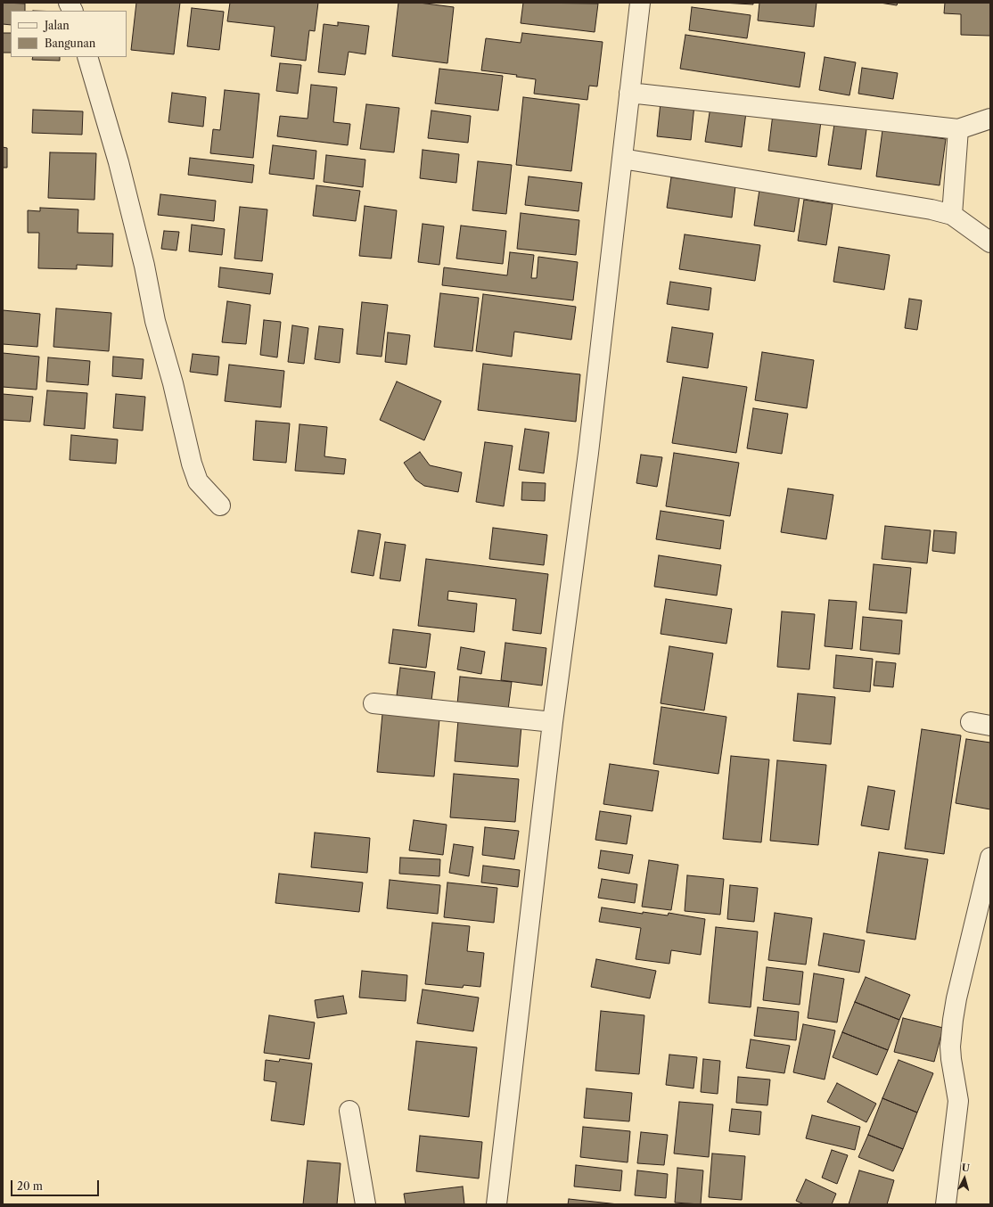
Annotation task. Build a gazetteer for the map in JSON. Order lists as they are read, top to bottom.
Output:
{
  "legend": ["Jalan", "Bangunan"],
  "scale_bar": "20 m",
  "north": "top"
}
